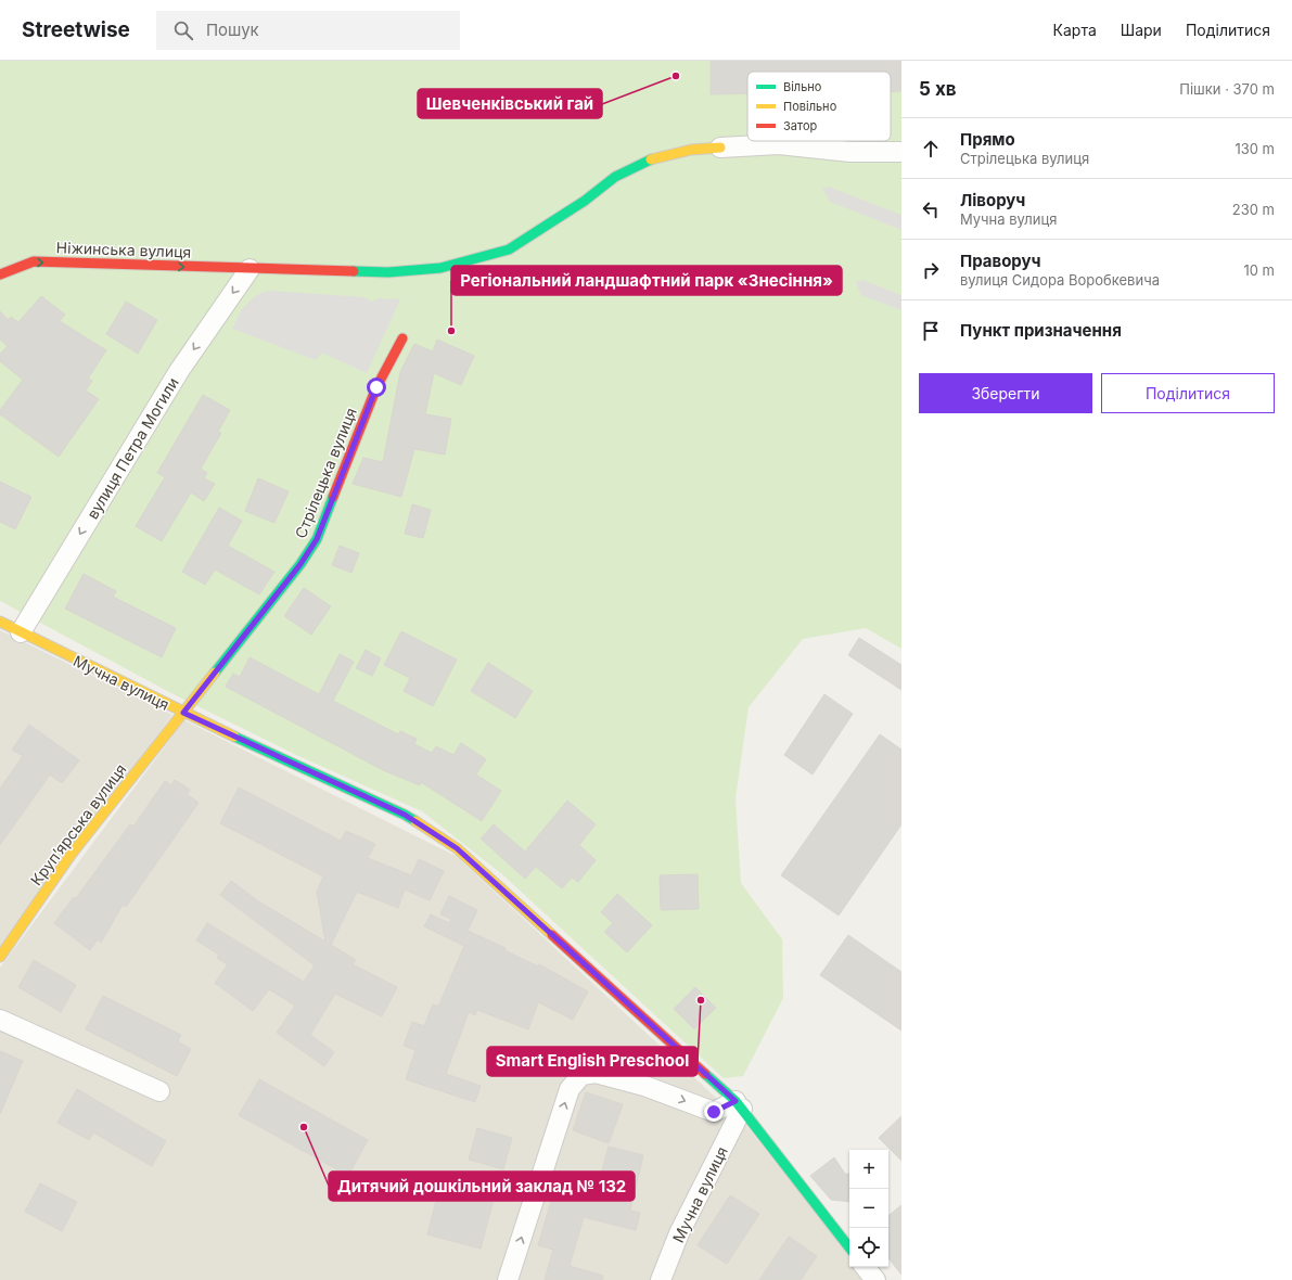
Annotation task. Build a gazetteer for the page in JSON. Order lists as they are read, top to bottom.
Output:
{
  "streets": {
    "street": [
      "Ніжинська вулиця",
      "вулиця Петра Могили",
      "Стрілецька вулиця",
      "Мучна вулиця",
      "Крупʼярська вулиця"
    ]
  },
  "crossings": [
    ["Ніжинська вулиця", "вулиця Петра Могили"],
    ["вулиця Петра Могили", "Мучна вулиця"],
    ["Стрілецька вулиця", "Мучна вулиця"],
    ["Стрілецька вулиця", "Крупʼярська вулиця"],
    ["Мучна вулиця", "Крупʼярська вулиця"]
  ],
  "one_way": ["вулиця Петра Могили"],
  "places": [
    "Шевченківський гай",
    "Регіональний ландшафтний парк «Знесіння»",
    "Smart English Preschool",
    "Дитячий дошкільний заклад № 132"
  ],
  "legend": ["Вільно", "Повільно", "Затор"],
  "page": {
    "header": "Streetwise",
    "search": "Пошук",
    "nav": ["Карта", "Шари", "Поділитися"],
    "heading": ["5 хв", "Пішки · 370 m"],
    "list": [
      ["Прямо", "Стрілецька вулиця", "130 m"],
      ["Ліворуч", "Мучна вулиця", "230 m"],
      ["Праворуч", "вулиця Сидора Воробкевича", "10 m"],
      "Пункт призначення"
    ],
    "buttons": ["Зберегти", "Поділитися"],
    "map_buttons": ["+", "−"]
  }
}
